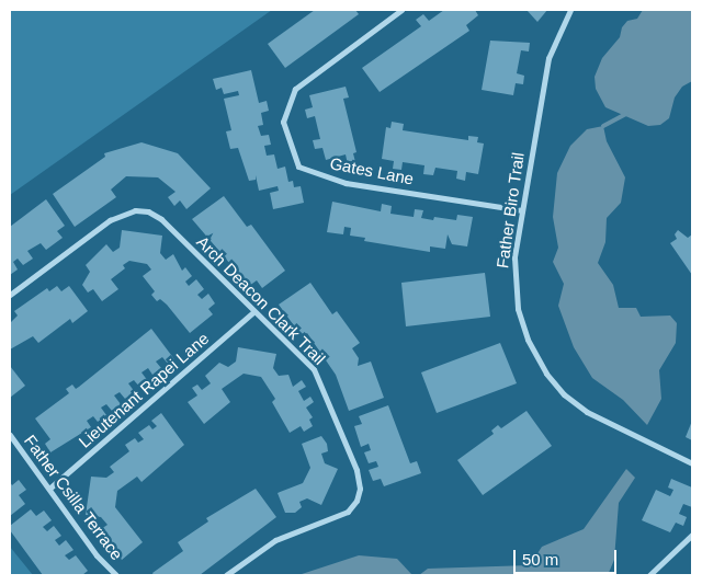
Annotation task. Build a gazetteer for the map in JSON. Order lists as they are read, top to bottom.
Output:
{
  "streets": {
    "street": [
      "Gates Lane",
      "Father Biro Trail",
      "Arch Deacon Clark Trail",
      "Lieutenant Rapei Lane",
      "Father Csilla Terrace"
    ]
  },
  "crossings": [
    ["Gates Lane", "Father Biro Trail"],
    ["Arch Deacon Clark Trail", "Lieutenant Rapei Lane"],
    ["Lieutenant Rapei Lane", "Father Csilla Terrace"]
  ],
  "scale_bar": "50 m"
}
